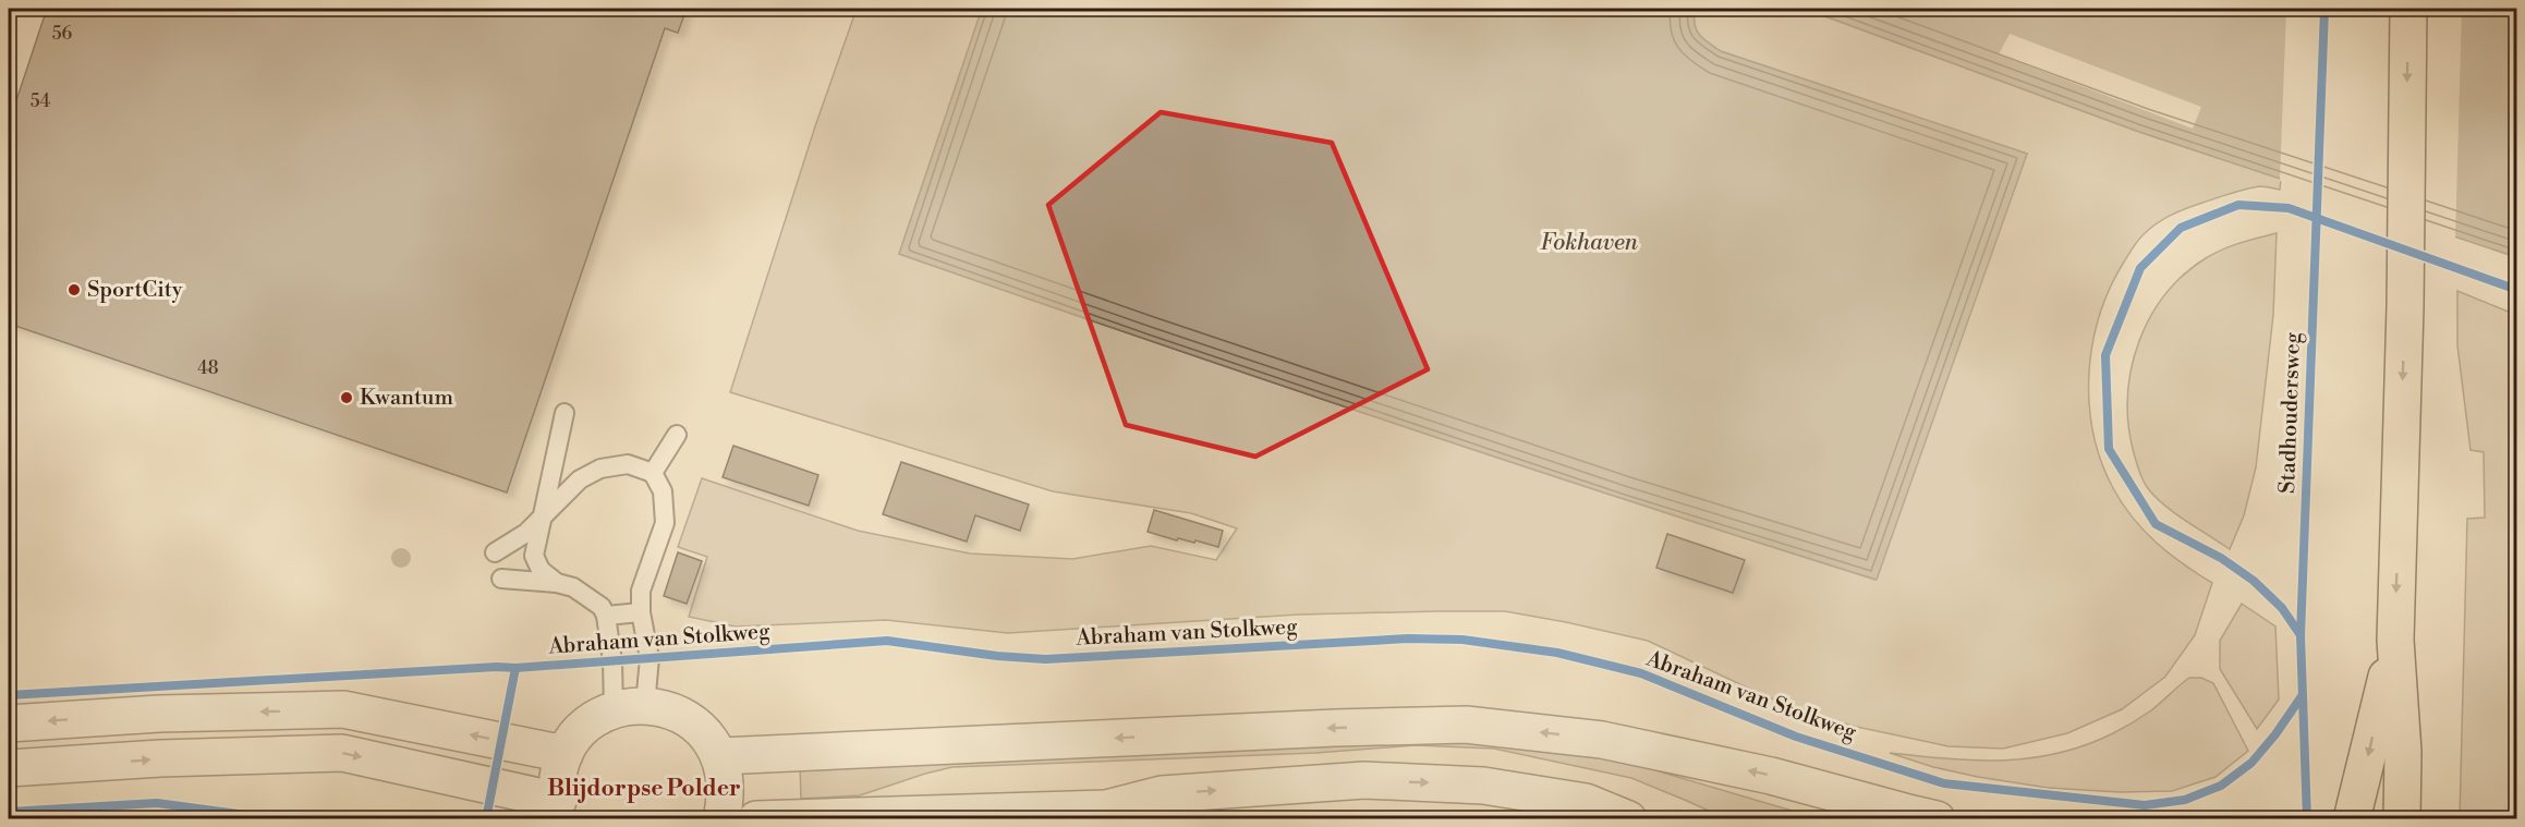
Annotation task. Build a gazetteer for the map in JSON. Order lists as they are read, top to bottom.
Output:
{
  "streets": {
    "cycle path": ["Stadhoudersweg", "Abraham van Stolkweg"]
  },
  "districts": ["Blijdorpse Polder"],
  "water": ["Fokhaven"],
  "places": ["SportCity", "Kwantum"],
  "house_numbers": ["56", "54", "48"]
}
